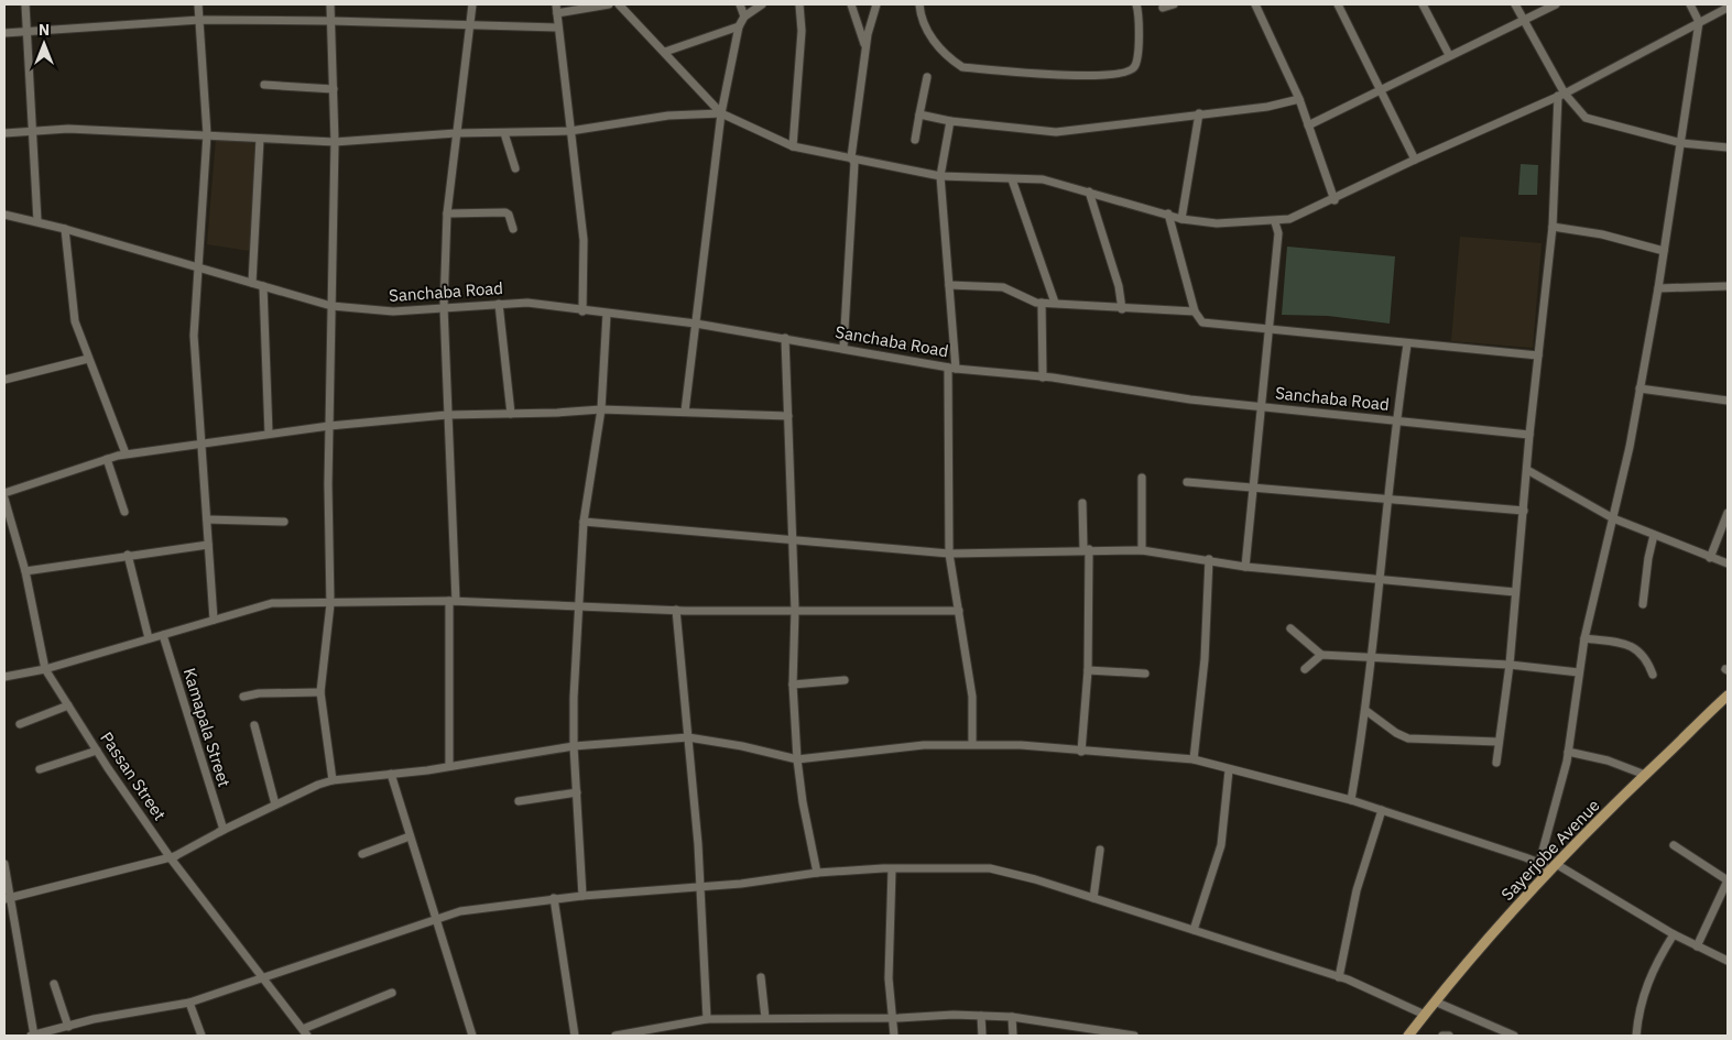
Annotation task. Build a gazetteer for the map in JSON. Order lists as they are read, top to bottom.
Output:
{
  "streets": {
    "main road": ["Sayerjobe Avenue"],
    "street": ["Sanchaba Road", "Kamapala Street", "Passan Street"]
  },
  "north": "top"
}
